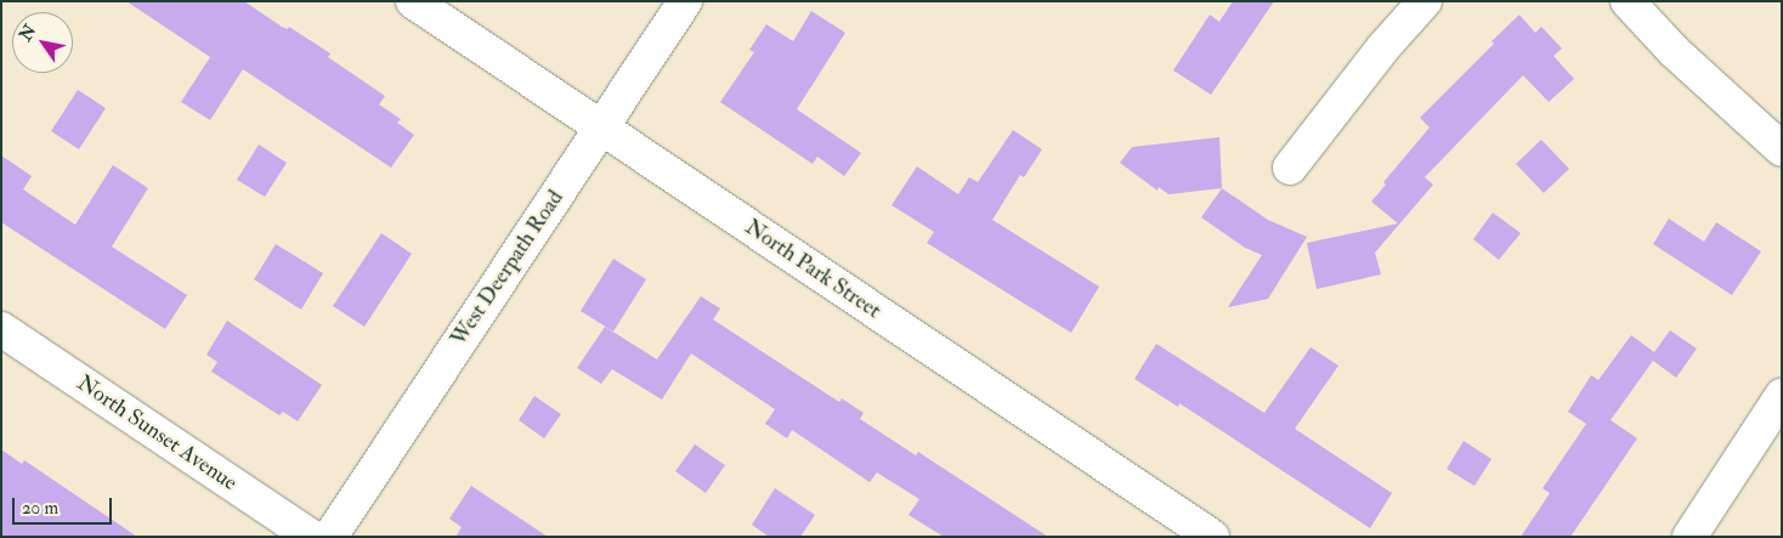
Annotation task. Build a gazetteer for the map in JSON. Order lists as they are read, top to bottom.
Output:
{
  "streets": {
    "street": ["West Deerpath Road", "North Park Street", "North Sunset Avenue"]
  },
  "crossings": [
    ["West Deerpath Road", "North Park Street"]
  ],
  "scale_bar": "20 m",
  "north": "top left"
}
